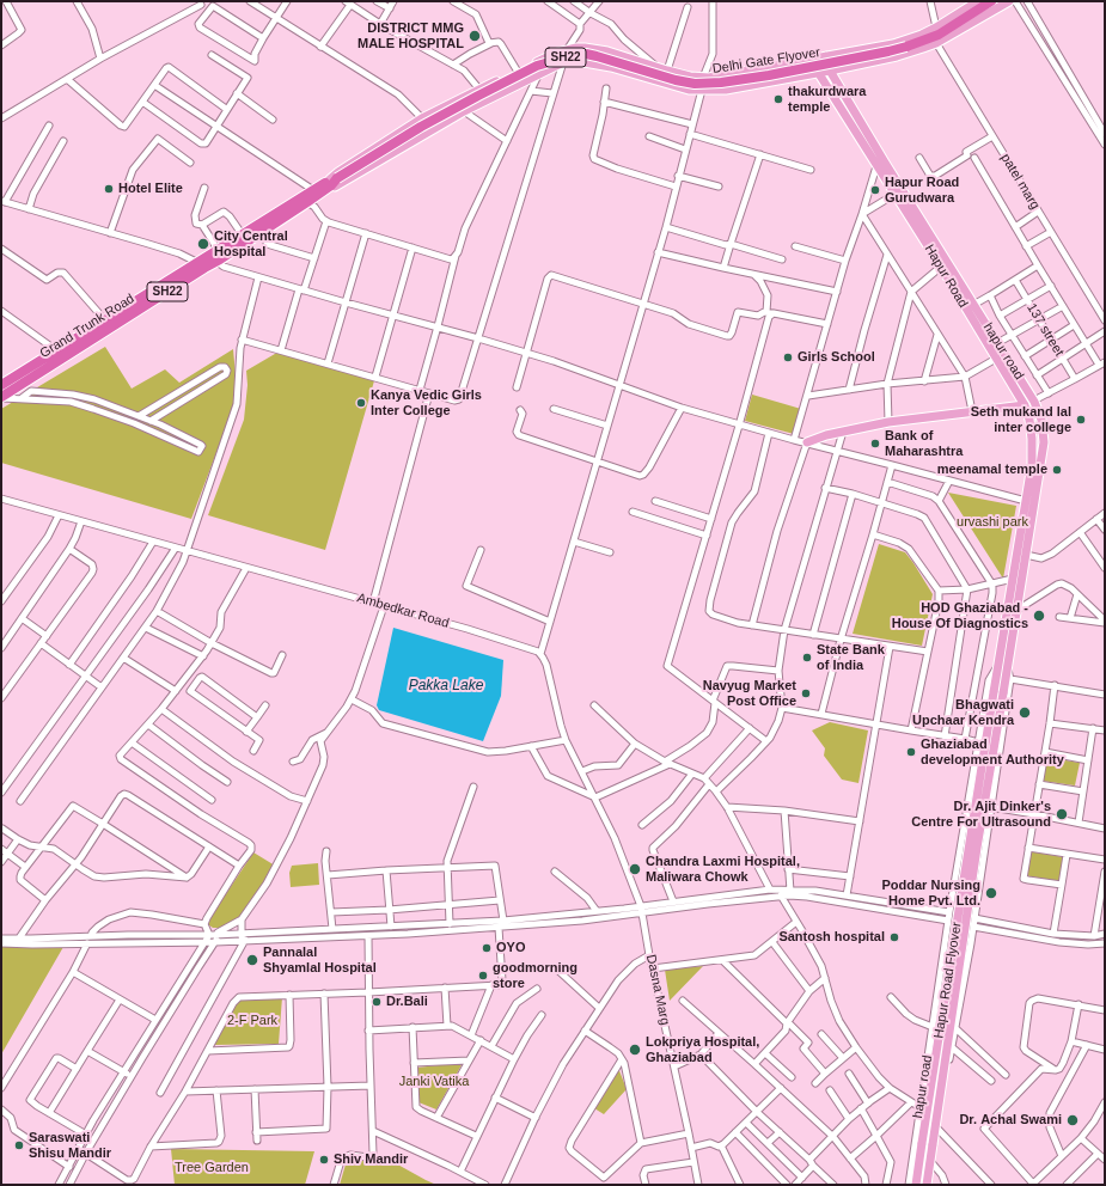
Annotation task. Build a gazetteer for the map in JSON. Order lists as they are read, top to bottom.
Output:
{
  "streets": {
    "highway": ["SH22", "Delhi Gate Flyover", "Grand Trunk Road"],
    "main road": ["Hapur Road", "hapur road", "Hapur Road Flyover"],
    "street": [
      "patel marg",
      "137 street",
      "Ambedkar Road",
      "Dasna Marg"
    ]
  },
  "crossings": [
    ["Delhi Gate Flyover", "Hapur Road"],
    ["Delhi Gate Flyover", "Grand Trunk Road"],
    ["Hapur Road", "hapur road"],
    ["Hapur Road", "Hapur Road Flyover"],
    ["hapur road", "Hapur Road Flyover"]
  ],
  "water": ["Pakka Lake"],
  "parks": [
    "urvashi park",
    "2-F Park",
    "Janki Vatika",
    "Tree Garden"
  ],
  "places": [
    "DISTRICT MMG MALE HOSPITAL",
    "thakurdwara temple",
    "Hotel Elite",
    "Hapur Road Gurudwara",
    "City Central Hospital",
    "Girls School",
    "Kanya Vedic Girls Inter College",
    "Seth mukand lal inter college",
    "Bank of Maharashtra",
    "meenamal temple",
    "HOD Ghaziabad - House Of Diagnostics",
    "State Bank of India",
    "Navyug Market Post Office",
    "Bhagwati Upchaar Kendra",
    "Ghaziabad development Authority",
    "Dr. Ajit Dinker's Centre For Ultrasound",
    "Chandra Laxmi Hospital, Maliwara Chowk",
    "Poddar Nursing Home Pvt. Ltd.",
    "Santosh hospital",
    "OYO",
    "Pannalal Shyamlal Hospital",
    "goodmorning store",
    "Dr.Bali",
    "Lokpriya Hospital, Ghaziabad",
    "Dr. Achal Swami",
    "Saraswati Shisu Mandir",
    "Shiv Mandir"
  ]
}
